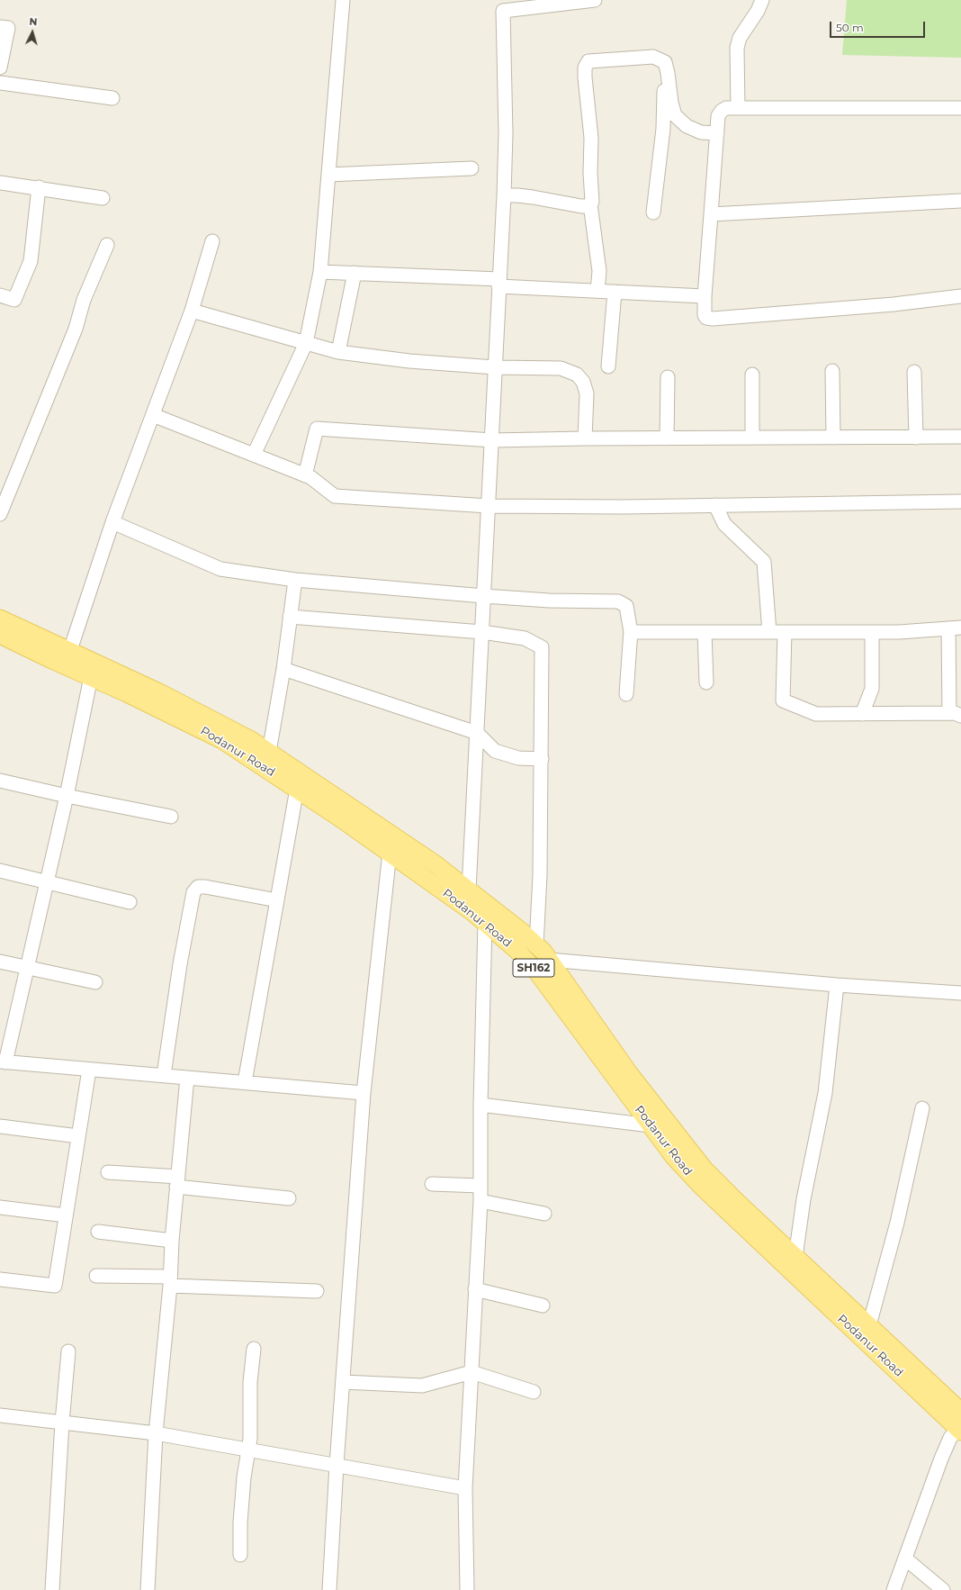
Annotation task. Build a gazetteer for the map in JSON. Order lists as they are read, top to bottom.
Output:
{
  "streets": {
    "main road": ["Podanur Road", "SH162"]
  },
  "scale_bar": "50 m",
  "north": "top"
}
